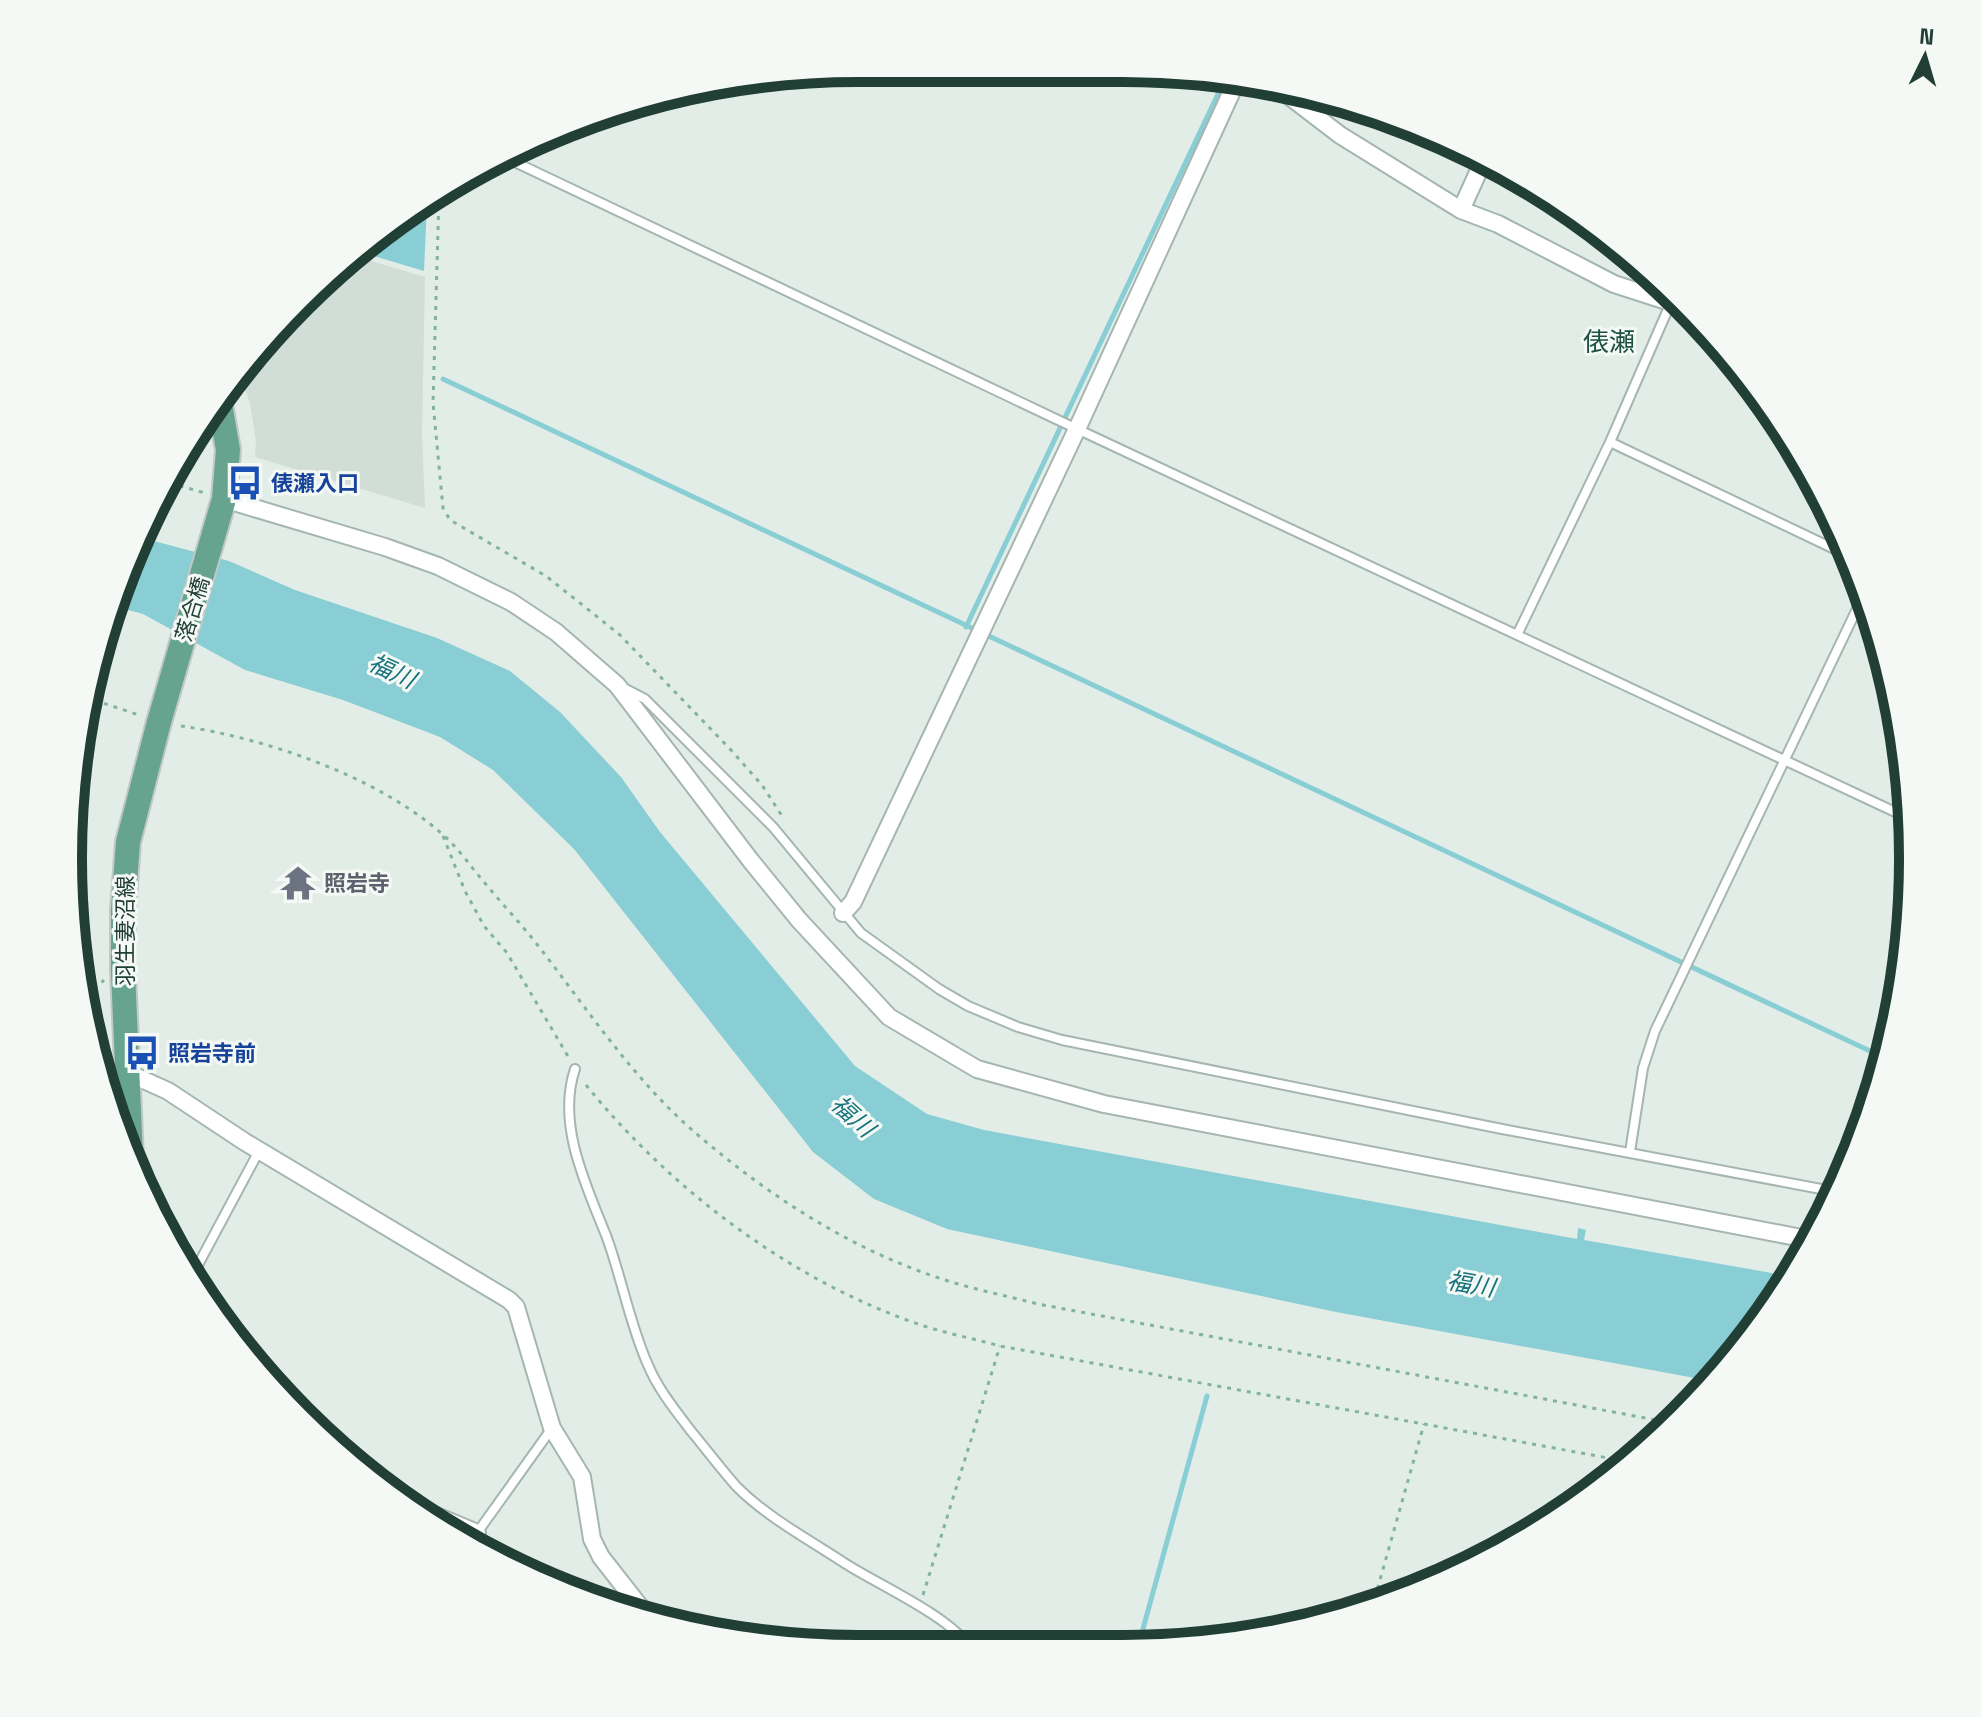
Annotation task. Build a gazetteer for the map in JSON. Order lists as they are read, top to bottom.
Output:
{
  "streets": {
    "main road": ["落合橋", "羽生妻沼線"]
  },
  "crossings": [
    ["落合橋", "羽生妻沼線"]
  ],
  "districts": ["俵瀬"],
  "water": ["福川"],
  "places": {
    "bus stop": ["俵瀬入口", "照岩寺前"],
    "temple": ["照岩寺"]
  },
  "north": "top"
}
